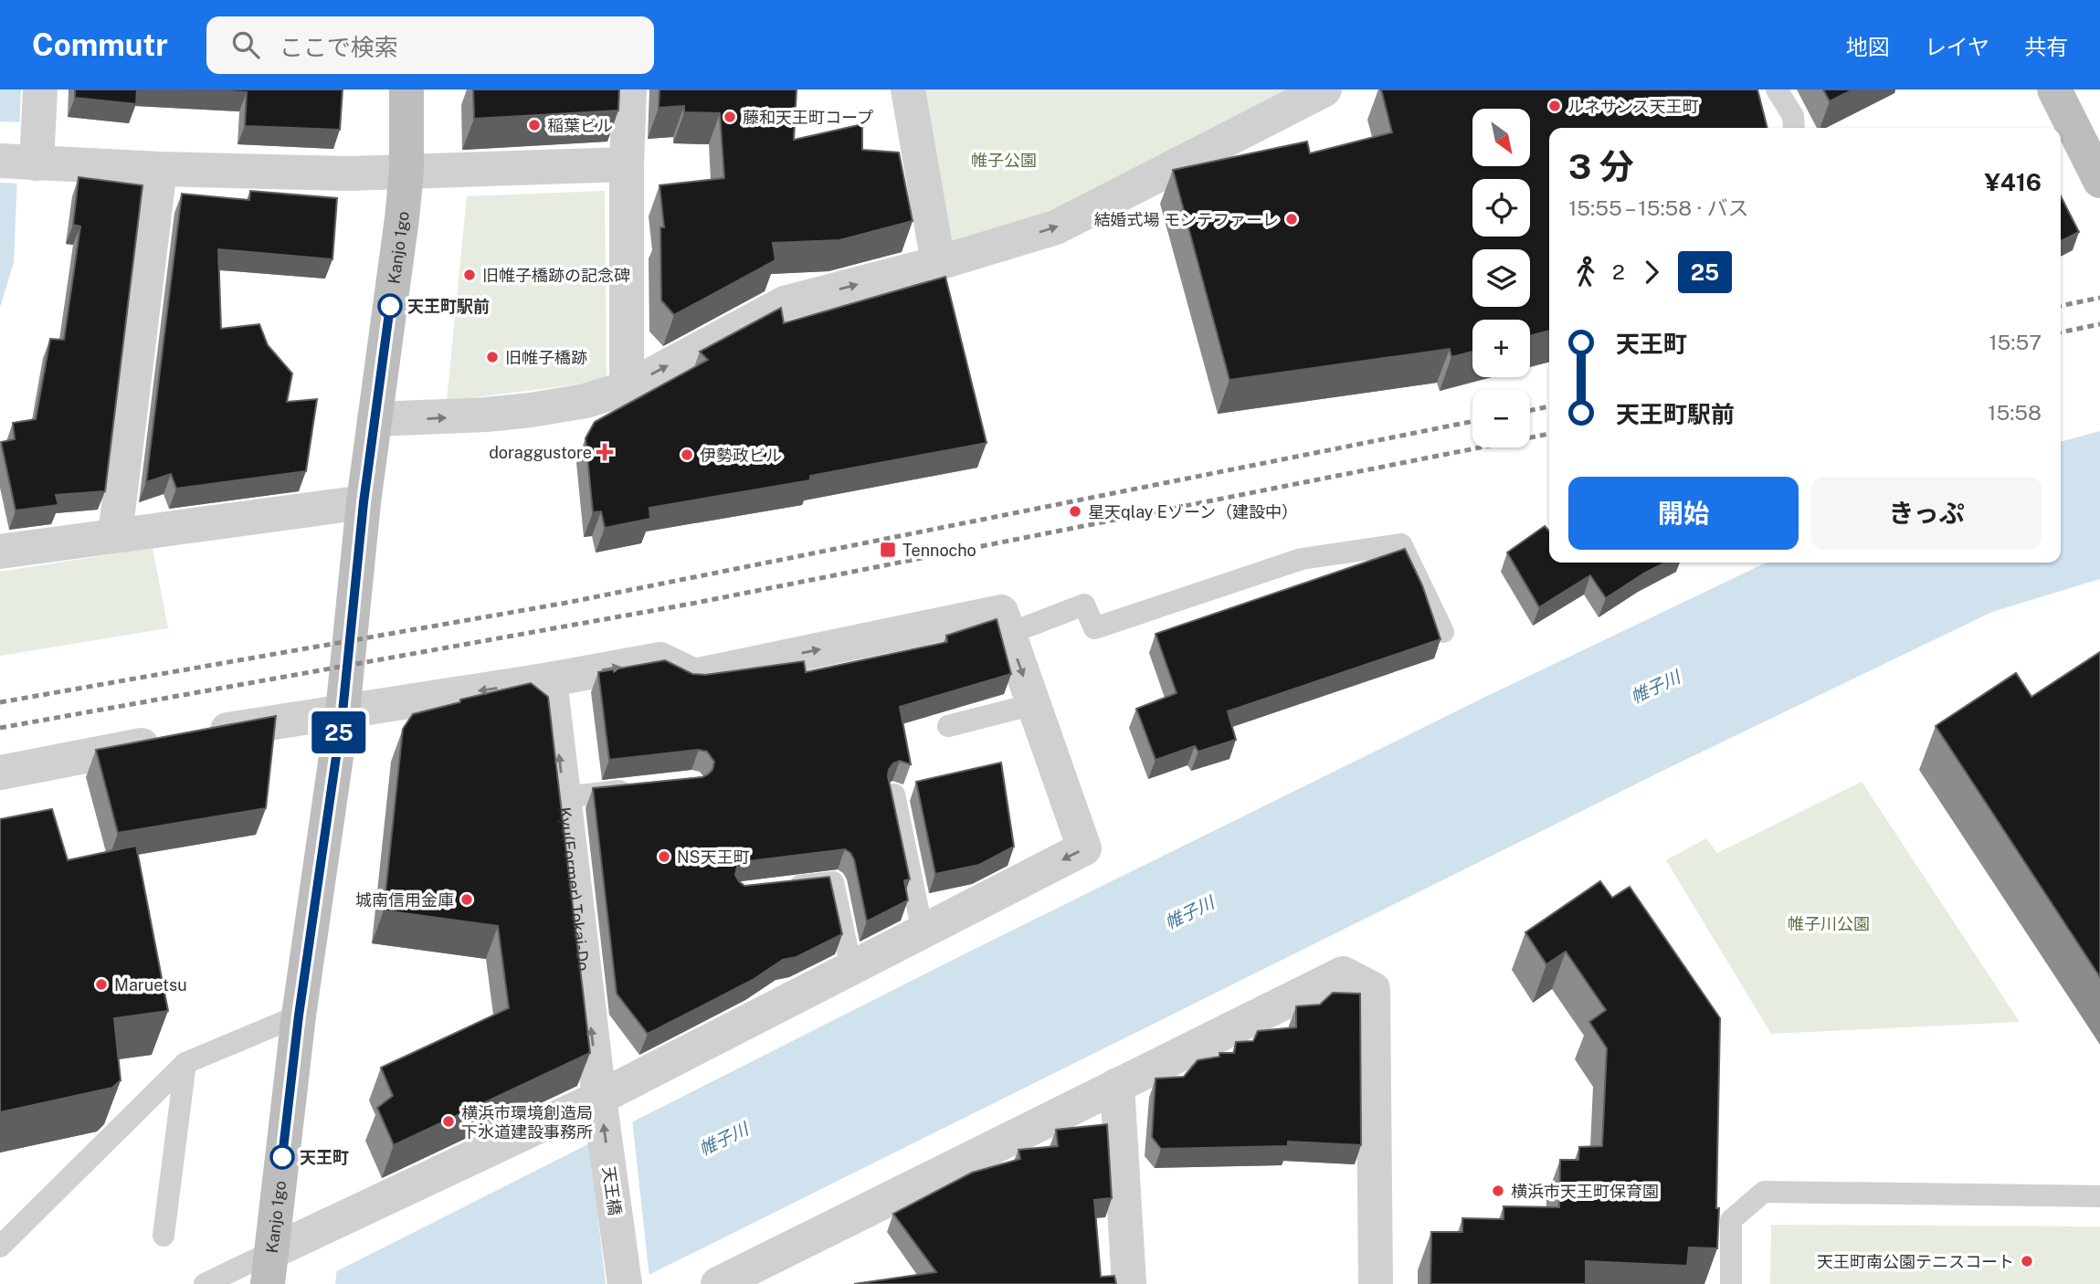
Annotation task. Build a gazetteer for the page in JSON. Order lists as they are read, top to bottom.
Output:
{
  "streets": {
    "street": ["Kanjo 1go", "Kyu(Former) Tokai-Do", "天王橋"]
  },
  "crossings": [
    ["Kyu(Former) Tokai-Do", "天王橋"]
  ],
  "one_way": ["Kyu(Former) Tokai-Do", "天王橋"],
  "water": ["帷子川"],
  "parks": ["帷子公園", "帷子川公園"],
  "places": {
    "other": [
      "ルネサンス天王町",
      "藤和天王町コープ",
      "稲葉ビル",
      "結婚式場 モンテファーレ",
      "旧帷子橋跡の記念碑",
      "天王町駅前",
      "旧帷子橋跡",
      "伊勢政ビル",
      "星天qlay Eゾーン（建設中）",
      "NS天王町",
      "城南信用金庫",
      "Maruetsu",
      "横浜市環境創造局 下水道建設事務所",
      "天王町",
      "横浜市天王町保育園",
      "天王町南公園テニスコート"
    ],
    "health": ["doraggustore"],
    "transit": ["Tennocho"]
  },
  "lines": ["bus line 25"],
  "north": "bottom right",
  "page": {
    "header": "Commutr",
    "search": "ここで検索",
    "nav": ["地図", "レイヤ", "共有"],
    "on_map": "25",
    "map_buttons": ["+", "−"],
    "heading": ["3 分", "15:55 – 15:58 · バス", "¥416"],
    "legs": ["2", "25"],
    "list": [
      {
        "name": "天王町",
        "value": "15:57"
      },
      {
        "name": "天王町駅前",
        "value": "15:58"
      }
    ],
    "buttons": ["開始", "きっぷ"]
  }
}
